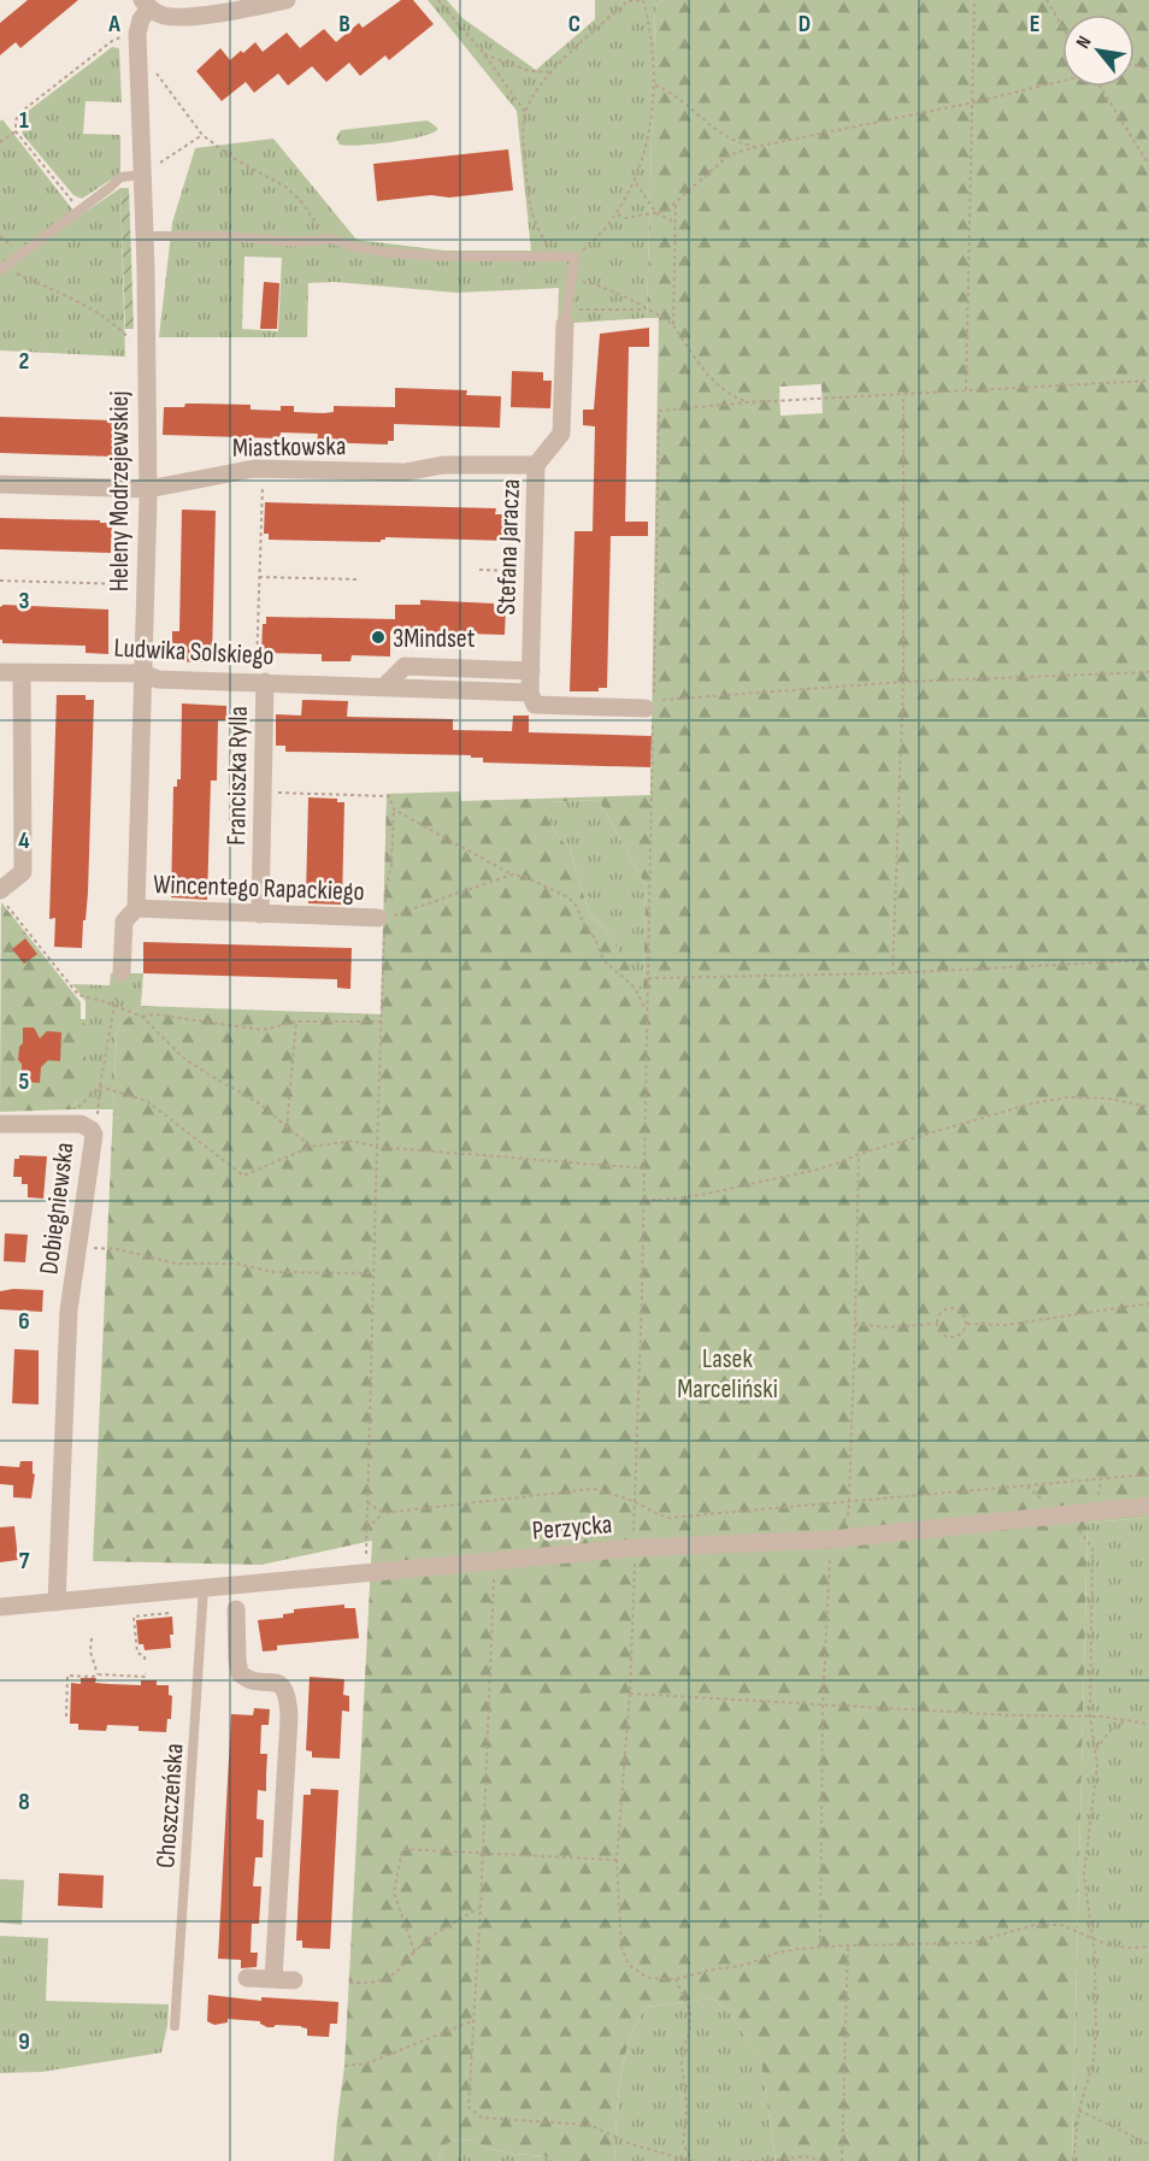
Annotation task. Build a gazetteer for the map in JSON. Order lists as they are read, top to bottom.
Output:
{
  "streets": {
    "street": [
      "Miastkowska",
      "Heleny Modrzejewskiej",
      "Stefana Jaracza",
      "Ludwika Solskiego",
      "Franciszka Rylla",
      "Wincentego Rapackiego",
      "Dobiegniewska",
      "Perzycka"
    ],
    "lane": ["Choszczeńska"]
  },
  "crossings": [
    ["Miastkowska", "Heleny Modrzejewskiej"],
    ["Miastkowska", "Stefana Jaracza"],
    ["Heleny Modrzejewskiej", "Ludwika Solskiego"],
    ["Heleny Modrzejewskiej", "Wincentego Rapackiego"],
    ["Stefana Jaracza", "Ludwika Solskiego"],
    ["Ludwika Solskiego", "Franciszka Rylla"],
    ["Franciszka Rylla", "Wincentego Rapackiego"],
    ["Dobiegniewska", "Perzycka"],
    ["Perzycka", "Choszczeńska"]
  ],
  "parks": ["Lasek Marceliński"],
  "places": ["3Mindset"],
  "north": "top left",
  "grid": {
    "columns": [
      "A",
      "B",
      "C",
      "D",
      "E"
    ],
    "rows": [
      "1",
      "2",
      "3",
      "4",
      "5",
      "6",
      "7",
      "8",
      "9"
    ]
  }
}
